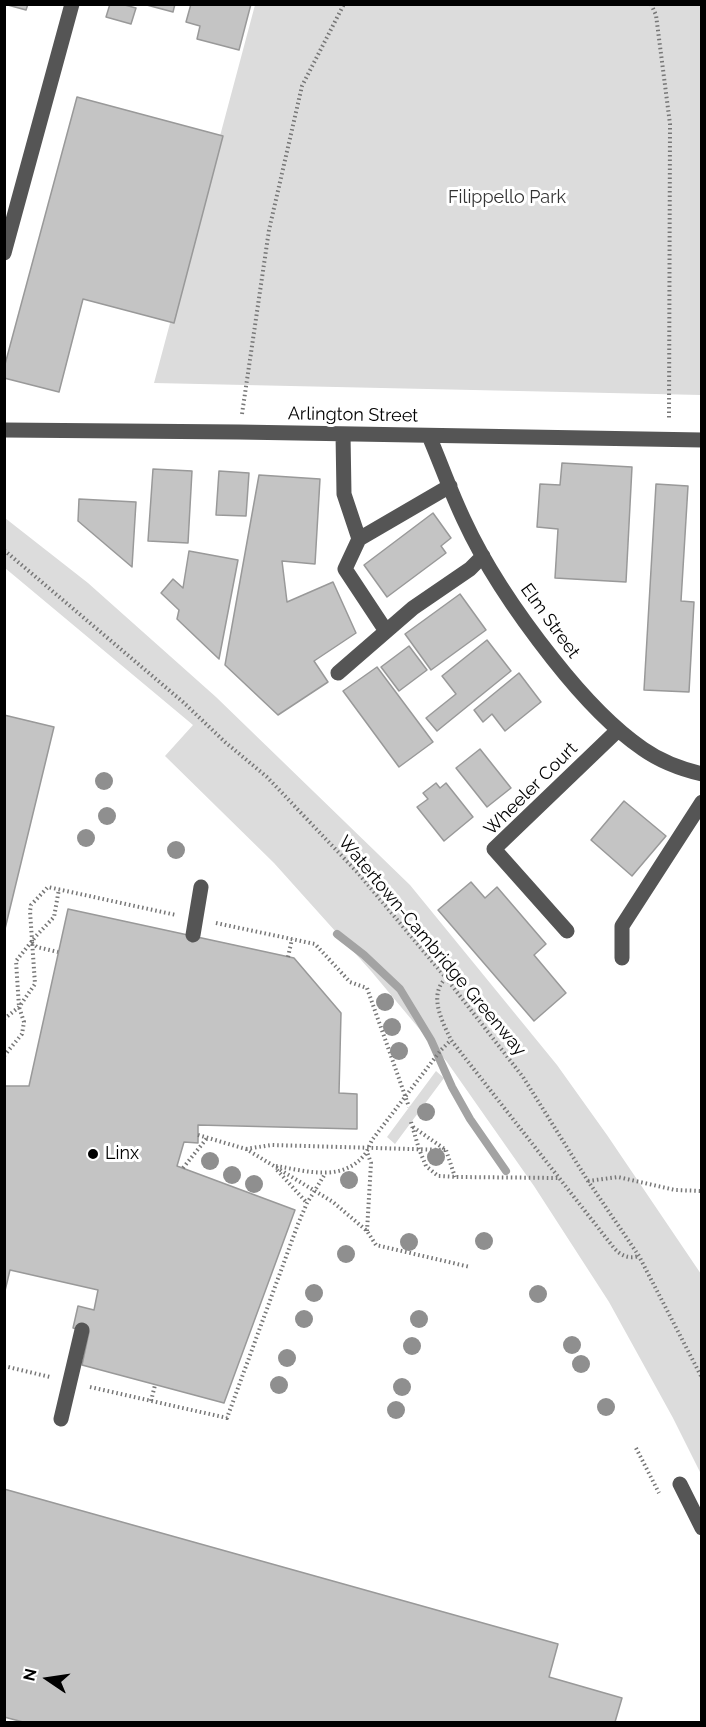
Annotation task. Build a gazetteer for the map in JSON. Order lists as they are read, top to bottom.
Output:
{
  "streets": {
    "street": ["Arlington Street", "Elm Street", "Wheeler Court"],
    "path": ["Watertown-Cambridge Greenway"]
  },
  "crossings": [
    ["Arlington Street", "Elm Street"],
    ["Elm Street", "Wheeler Court"]
  ],
  "parks": ["Filippello Park"],
  "places": ["Linx"],
  "north": "left"
}
